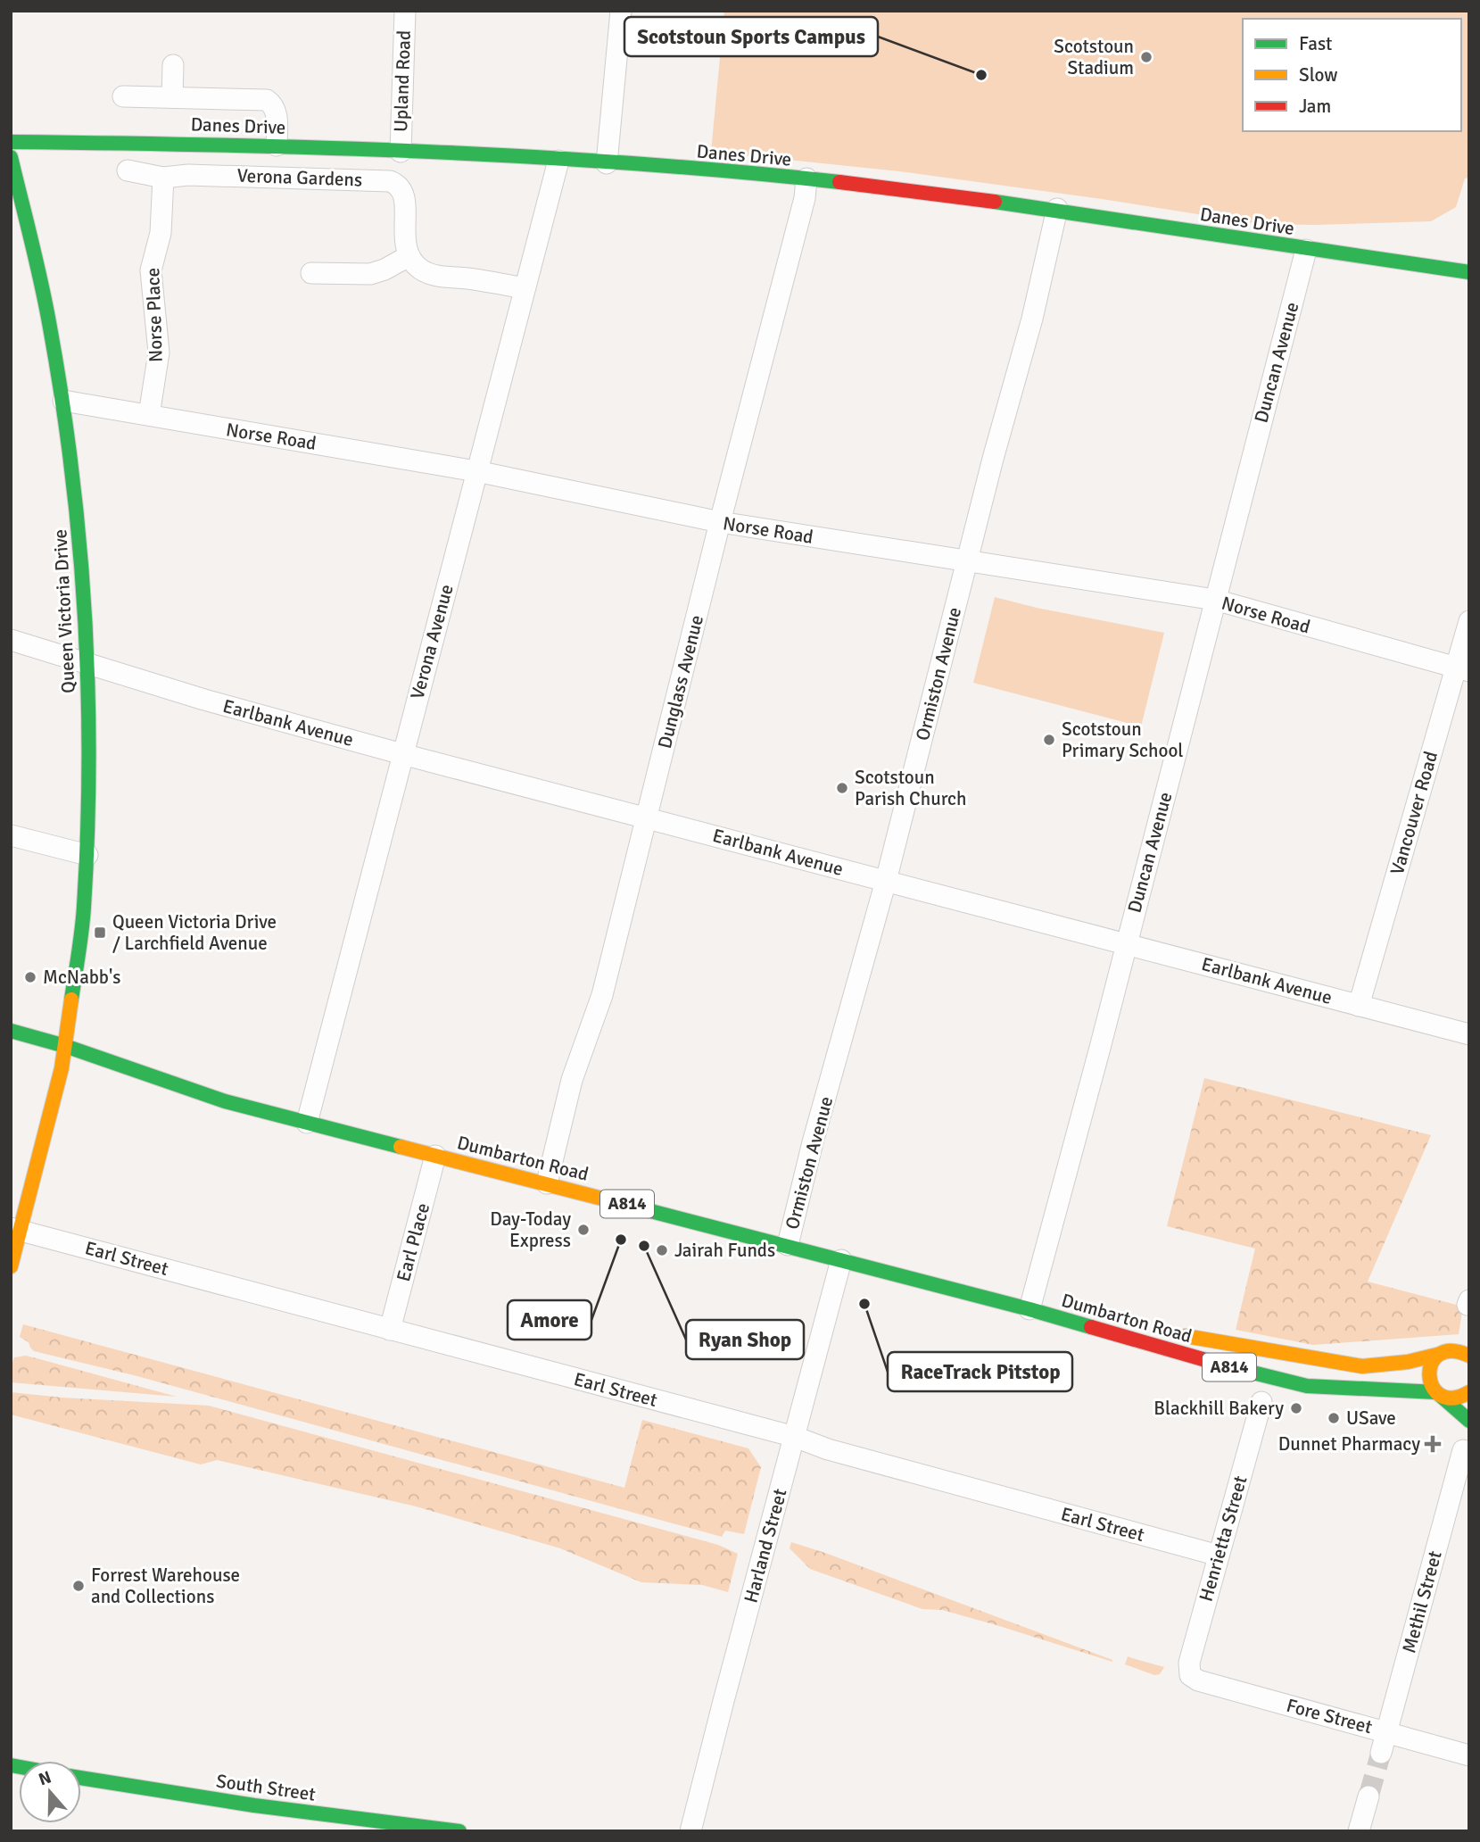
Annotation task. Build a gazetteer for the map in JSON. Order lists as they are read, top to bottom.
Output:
{
  "streets": {
    "street": [
      "Upland Road",
      "Danes Drive",
      "Verona Gardens",
      "Norse Place",
      "Duncan Avenue",
      "Norse Road",
      "Queen Victoria Drive",
      "Verona Avenue",
      "Ormiston Avenue",
      "Dunglass Avenue",
      "Earlbank Avenue",
      "Vancouver Road",
      "Dumbarton Road",
      "A814",
      "Earl Place",
      "Earl Street",
      "Henrietta Street",
      "Harland Street",
      "Methil Street",
      "Fore Street",
      "South Street"
    ]
  },
  "crossings": [
    ["Upland Road", "Danes Drive"],
    ["Danes Drive", "Duncan Avenue"],
    ["Danes Drive", "Verona Avenue"],
    ["Danes Drive", "Ormiston Avenue"],
    ["Danes Drive", "Dunglass Avenue"],
    ["Verona Gardens", "Norse Place"],
    ["Norse Place", "Norse Road"],
    ["Duncan Avenue", "Norse Road"],
    ["Duncan Avenue", "Earlbank Avenue"],
    ["Duncan Avenue", "Dumbarton Road"],
    ["Norse Road", "Queen Victoria Drive"],
    ["Norse Road", "Verona Avenue"],
    ["Norse Road", "Ormiston Avenue"],
    ["Norse Road", "Dunglass Avenue"],
    ["Norse Road", "Vancouver Road"],
    ["Queen Victoria Drive", "Earlbank Avenue"],
    ["Queen Victoria Drive", "Dumbarton Road"],
    ["Queen Victoria Drive", "Earl Street"],
    ["Verona Avenue", "Earlbank Avenue"],
    ["Verona Avenue", "Dumbarton Road"],
    ["Ormiston Avenue", "Earlbank Avenue"],
    ["Ormiston Avenue", "Dumbarton Road"],
    ["Dunglass Avenue", "Earlbank Avenue"],
    ["Dunglass Avenue", "Dumbarton Road"],
    ["Earlbank Avenue", "Vancouver Road"],
    ["Dumbarton Road", "Earl Place"],
    ["Dumbarton Road", "Harland Street"],
    ["Earl Place", "Earl Street"],
    ["Earl Street", "Henrietta Street"],
    ["Earl Street", "Harland Street"],
    ["Henrietta Street", "Fore Street"],
    ["Methil Street", "Fore Street"]
  ],
  "places": {
    "other": [
      "Scotstoun Stadium",
      "Scotstoun Sports Campus",
      "Scotstoun Primary School",
      "Scotstoun Parish Church",
      "McNabb's",
      "Day-Today Express",
      "Amore",
      "Ryan Shop",
      "Jairah Funds",
      "RaceTrack Pitstop",
      "Blackhill Bakery",
      "USave",
      "Forrest Warehouse and Collections"
    ],
    "transit": ["Queen Victoria Drive / Larchfield Avenue"],
    "health": ["Dunnet Pharmacy"]
  },
  "legend": ["Fast", "Slow", "Jam"],
  "north": "top"
}
